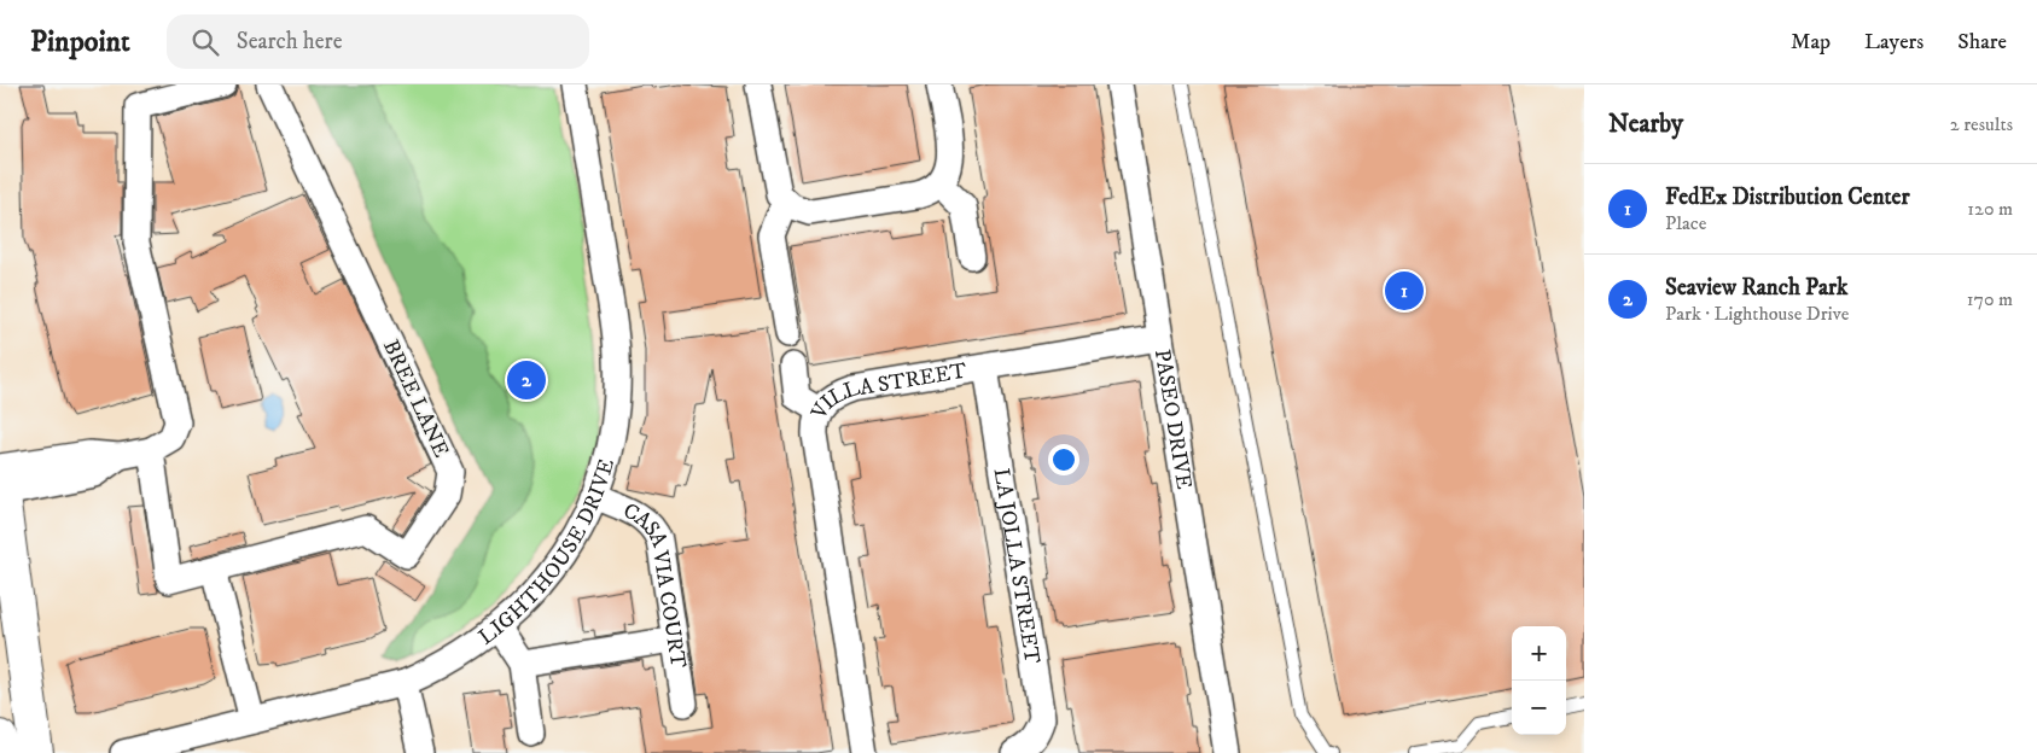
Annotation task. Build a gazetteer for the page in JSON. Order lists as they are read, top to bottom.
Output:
{
  "streets": {
    "street": [
      "BREE LANE",
      "VILLA STREET",
      "PASEO DRIVE",
      "LIGHTHOUSE DRIVE",
      "LA JOLLA STREET",
      "CASA VIA COURT"
    ]
  },
  "crossings": [
    ["VILLA STREET", "PASEO DRIVE"],
    ["VILLA STREET", "LA JOLLA STREET"],
    ["LIGHTHOUSE DRIVE", "CASA VIA COURT"]
  ],
  "page": {
    "header": "Pinpoint",
    "search": "Search here",
    "nav": ["Map", "Layers", "Share"],
    "heading": ["Nearby", "2 results"],
    "list": [
      {
        "mark": "1",
        "name": "FedEx Distribution Center",
        "note": "Place",
        "value": "120 m"
      },
      {
        "mark": "2",
        "name": "Seaview Ranch Park",
        "note": "Park · Lighthouse Drive",
        "value": "170 m"
      }
    ],
    "pins": ["1", "2"],
    "map_buttons": ["+", "−"]
  }
}
